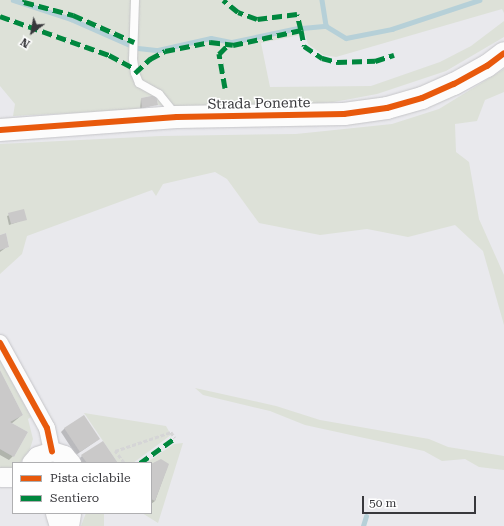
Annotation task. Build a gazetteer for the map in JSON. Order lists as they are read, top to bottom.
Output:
{
  "streets": {
    "main road": ["Strada Ponente"]
  },
  "legend": ["Pista ciclabile", "Sentiero"],
  "scale_bar": "50 m",
  "north": "bottom left"
}
